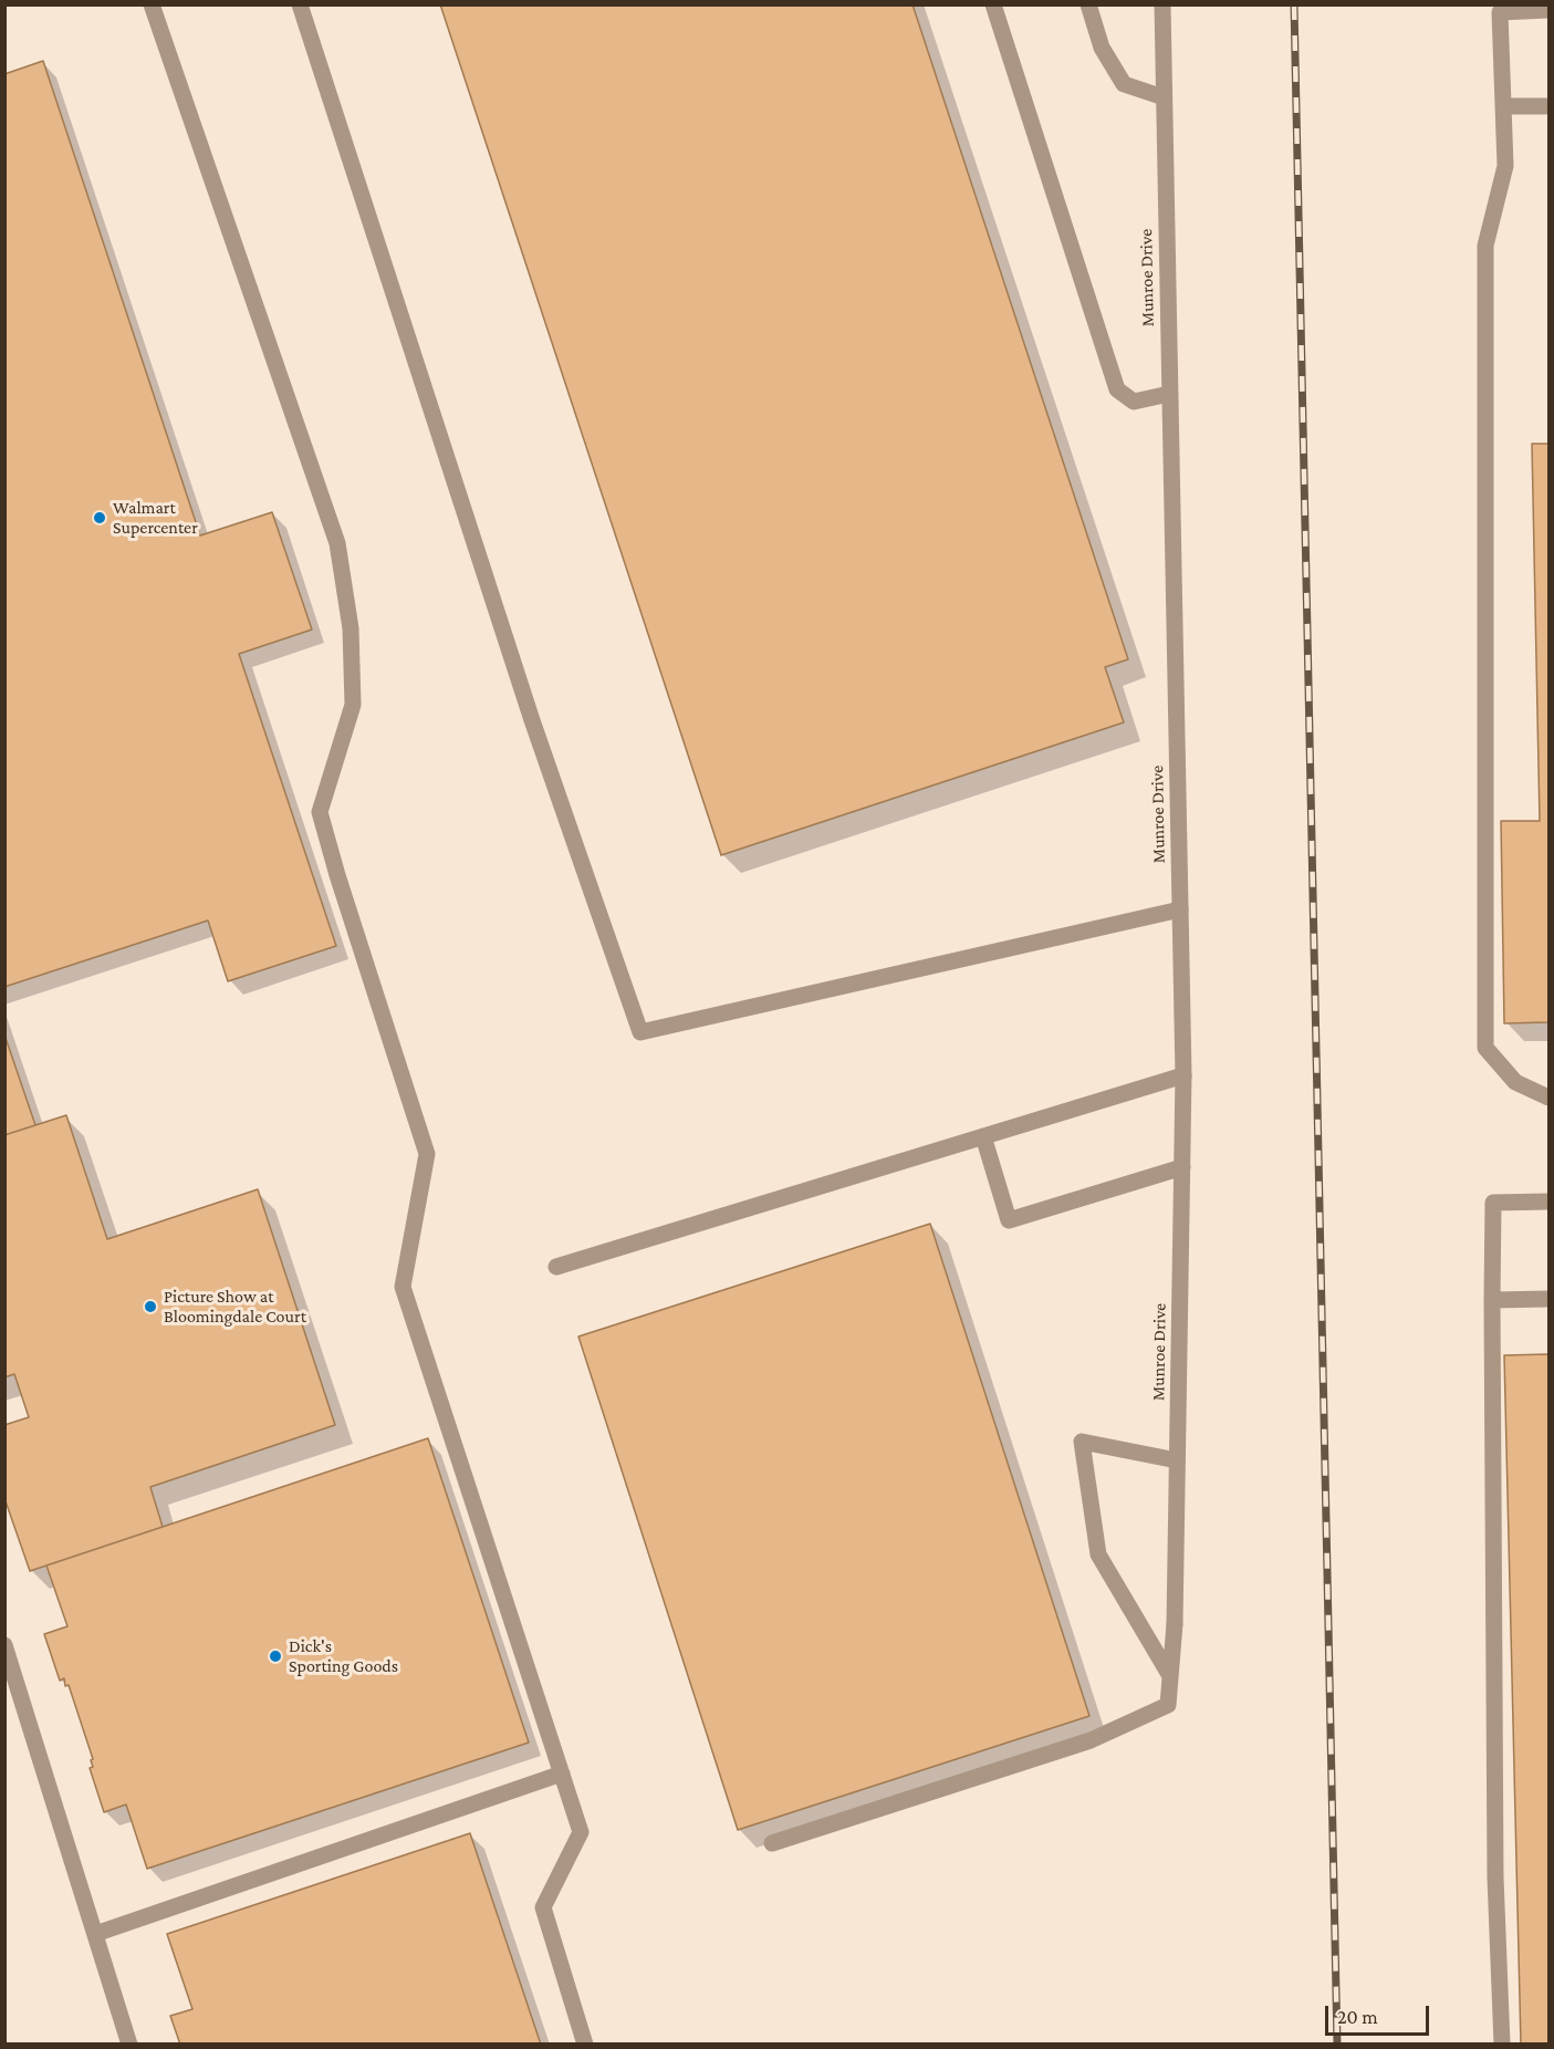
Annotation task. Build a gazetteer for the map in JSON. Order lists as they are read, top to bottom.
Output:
{
  "streets": {
    "street": ["Munroe Drive"]
  },
  "places": ["Walmart Supercenter", "Picture Show at Bloomingdale Court", "Dick's Sporting Goods"],
  "scale_bar": "20 m"
}
